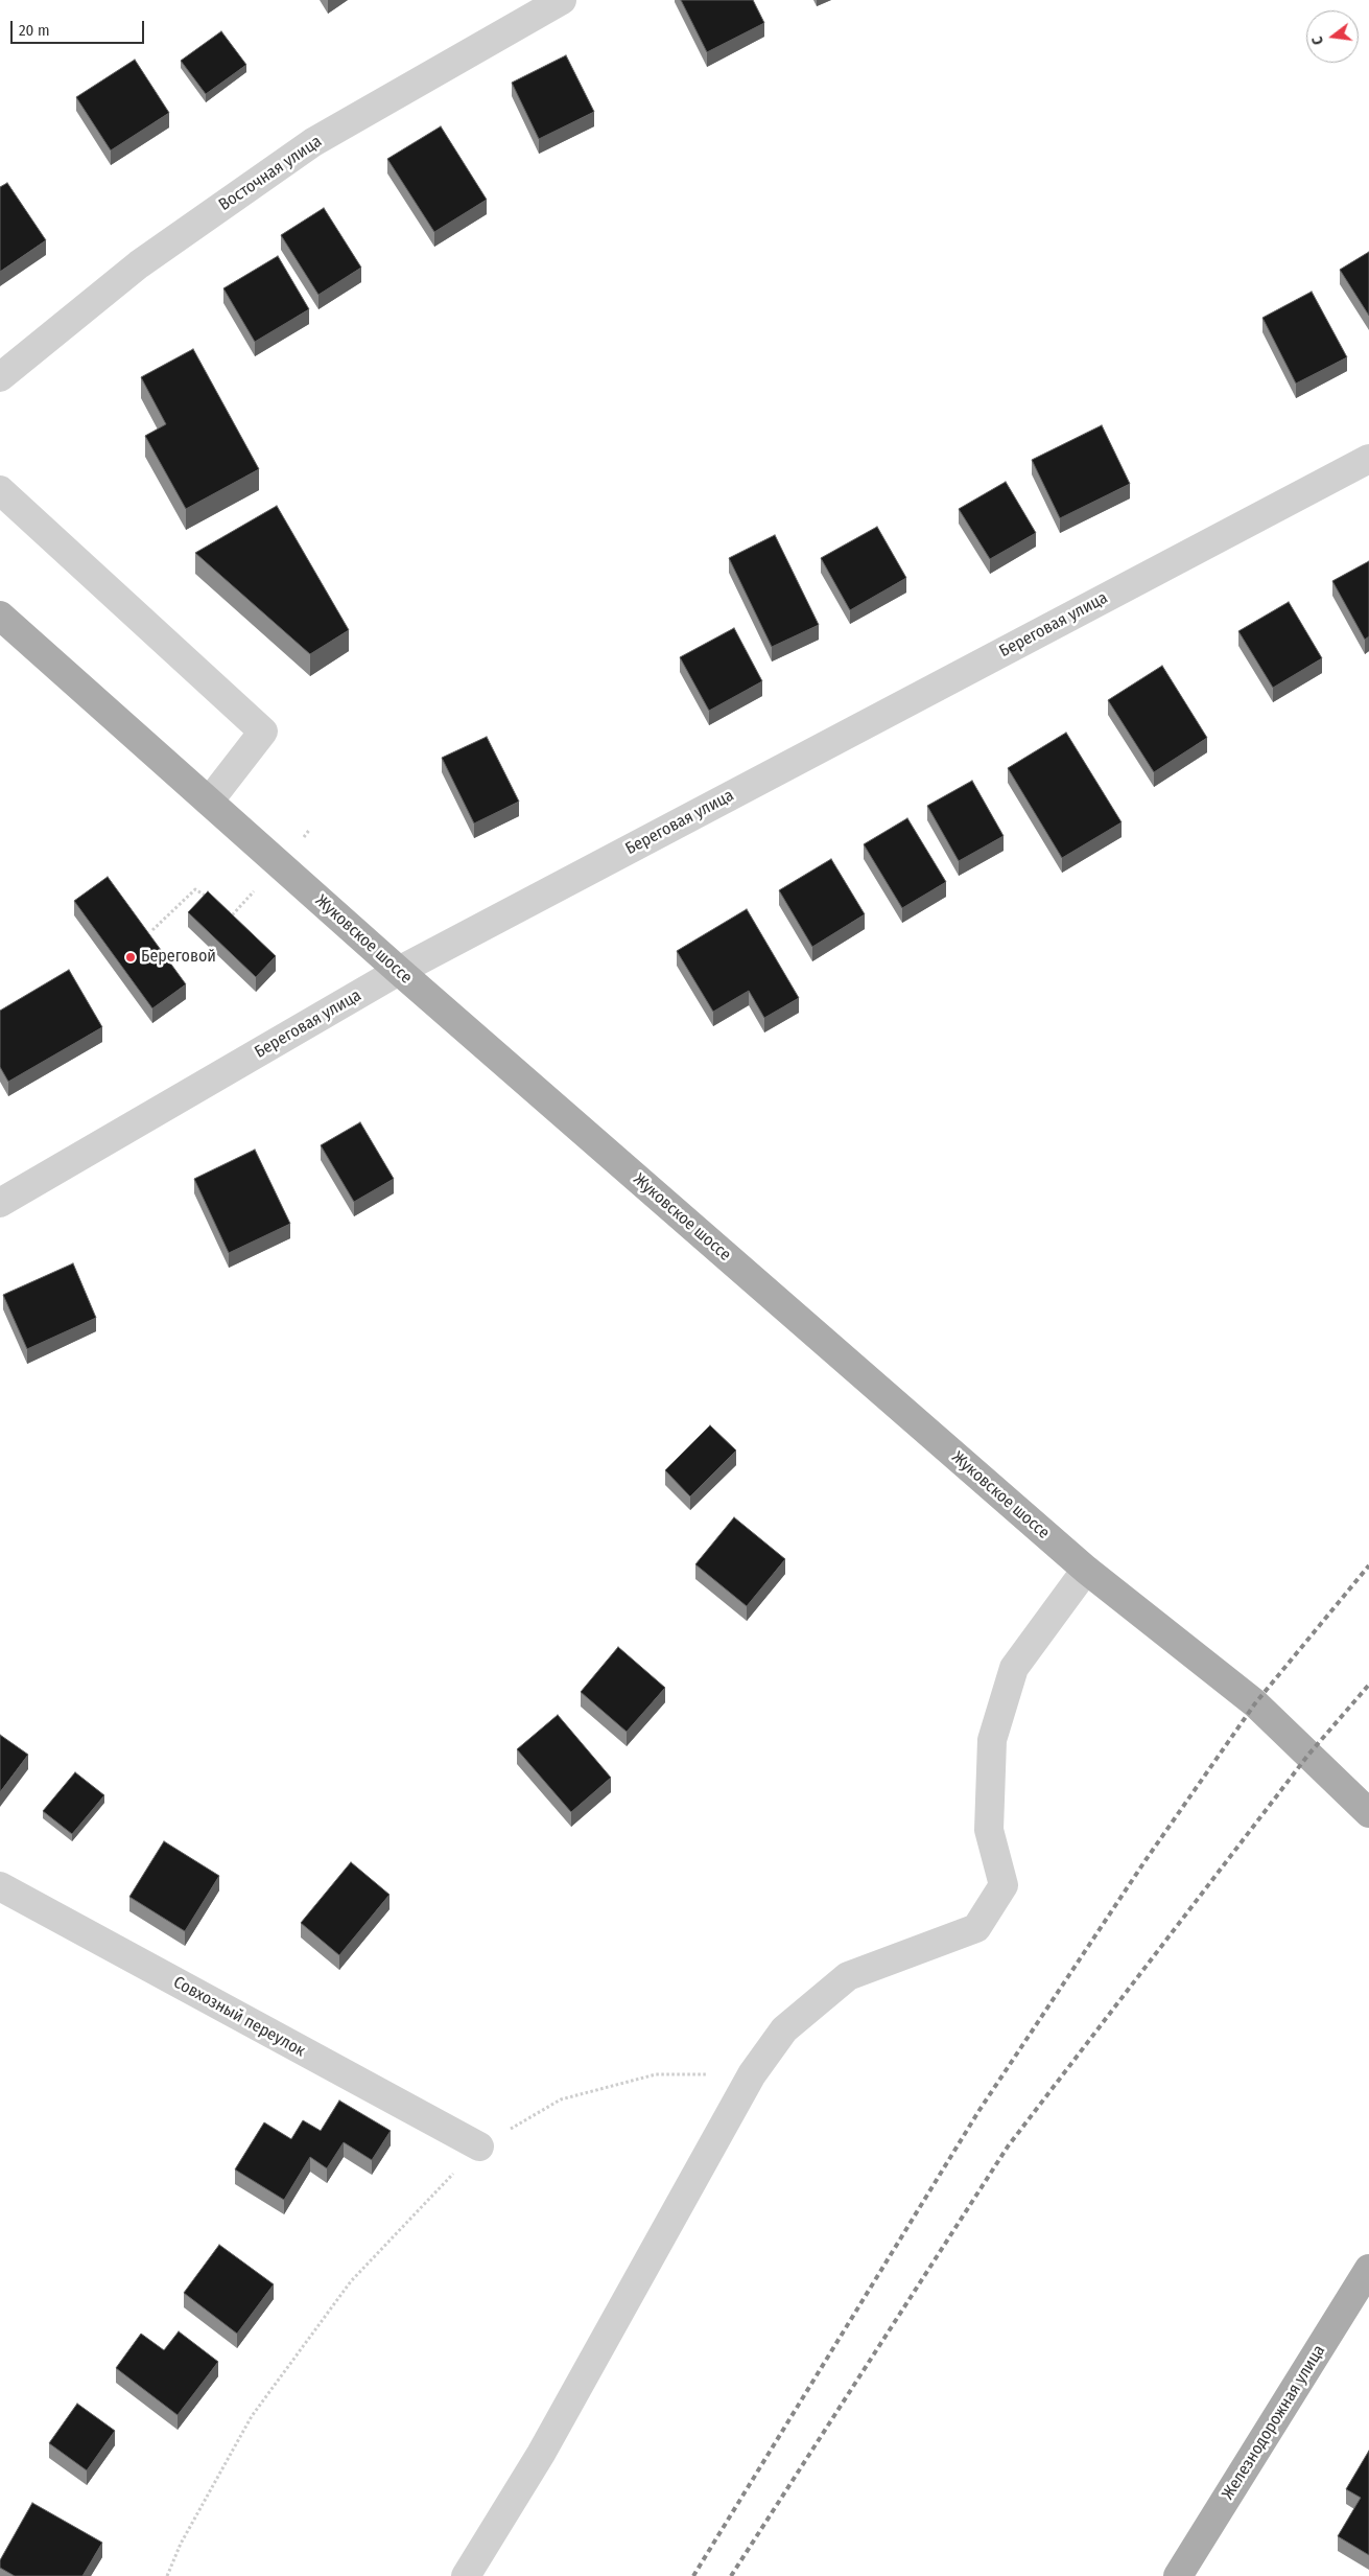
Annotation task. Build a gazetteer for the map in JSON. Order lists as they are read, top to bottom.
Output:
{
  "streets": {
    "main road": ["Жуковское шоссе", "Железнодорожная улица"],
    "street": ["Восточная улица", "Береговая улица", "Совхозный переулок"]
  },
  "crossings": [
    ["Береговая улица", "Жуковское шоссе"]
  ],
  "places": ["Береговой"],
  "scale_bar": "20 m",
  "north": "left"
}
